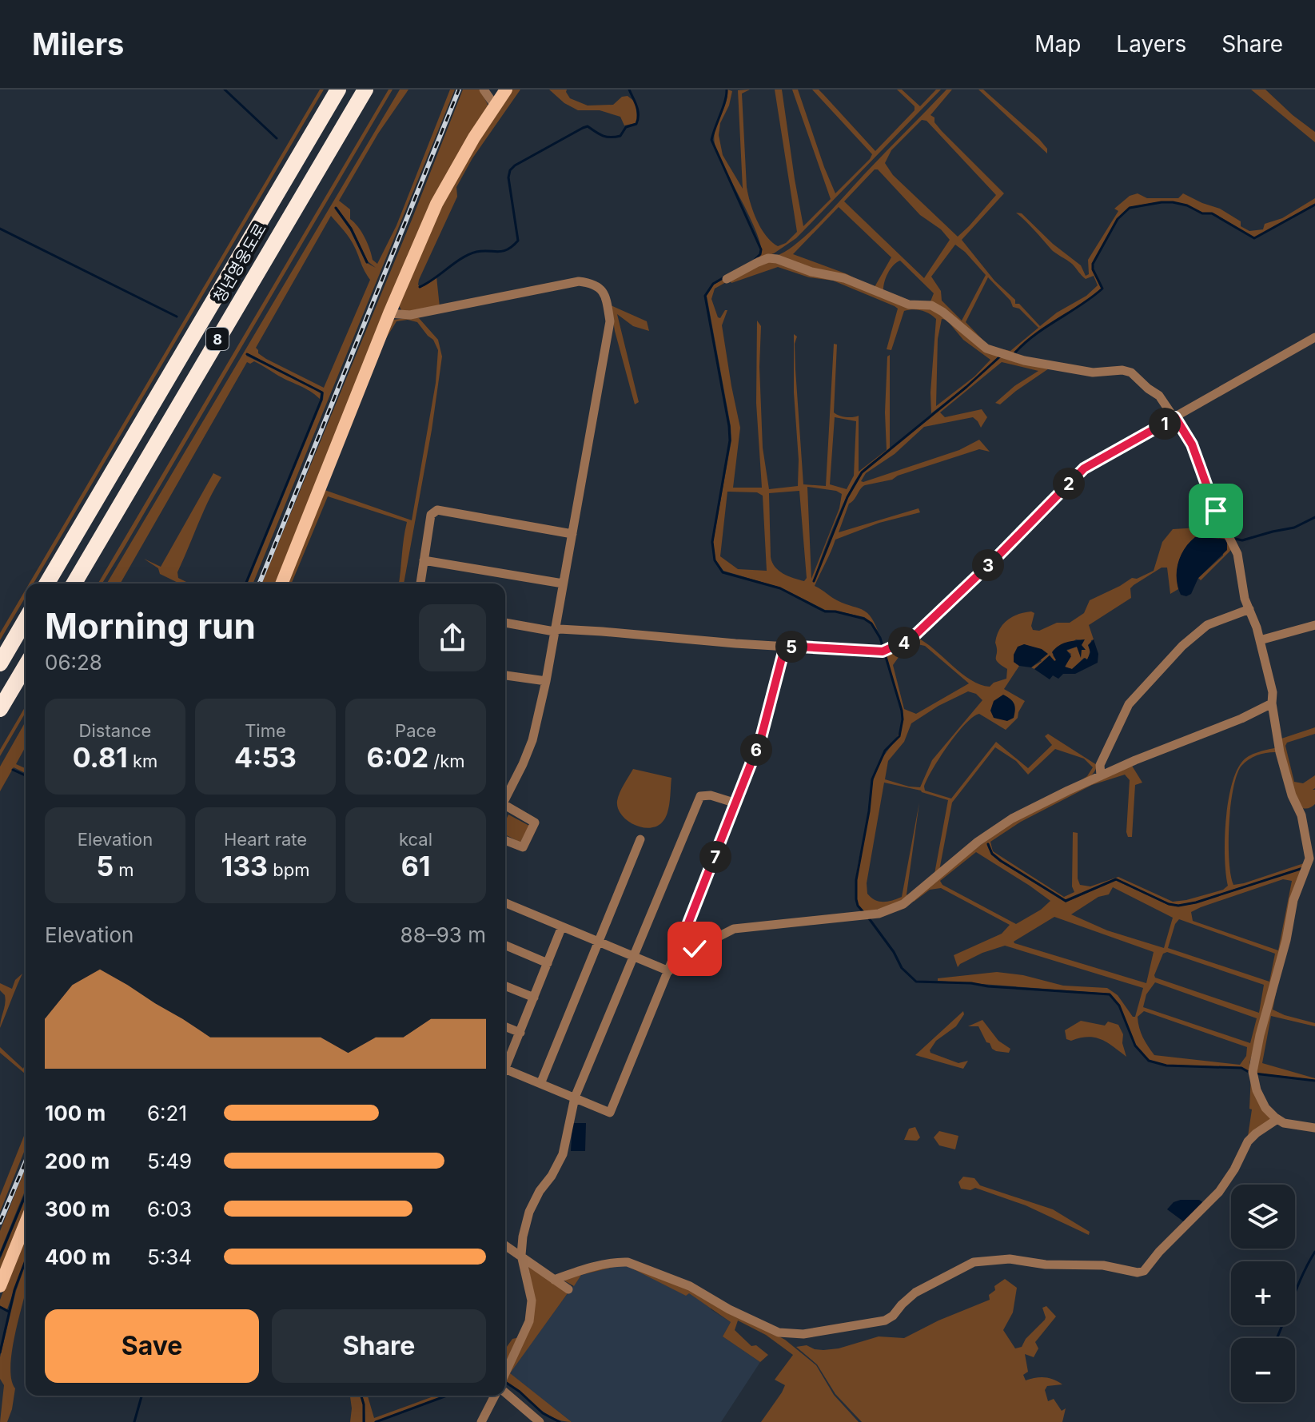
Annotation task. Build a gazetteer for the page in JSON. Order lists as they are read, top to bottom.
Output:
{
  "streets": {
    "highway": ["청년영웅도로", "8"]
  },
  "page": {
    "header": "Milers",
    "nav": ["Map", "Layers", "Share"],
    "pins": [
      "1",
      "2",
      "3",
      "4",
      "5",
      "6",
      "7"
    ],
    "heading": ["Morning run", "06:28"],
    "stats": [
      ["Distance", "0.81 km"],
      ["Time", "4:53"],
      ["Pace", "6:02 /km"],
      ["Elevation", "5 m"],
      ["Heart rate", "133 bpm"],
      ["kcal", "61"]
    ],
    "chart": ["Elevation", "88–93 m"],
    "list": [
      {
        "name": "100 m",
        "note": "6:21"
      },
      {
        "name": "200 m",
        "note": "5:49"
      },
      {
        "name": "300 m",
        "note": "6:03"
      },
      {
        "name": "400 m",
        "note": "5:34"
      }
    ],
    "map_buttons": ["+", "−"],
    "buttons": ["Save", "Share"]
  }
}
